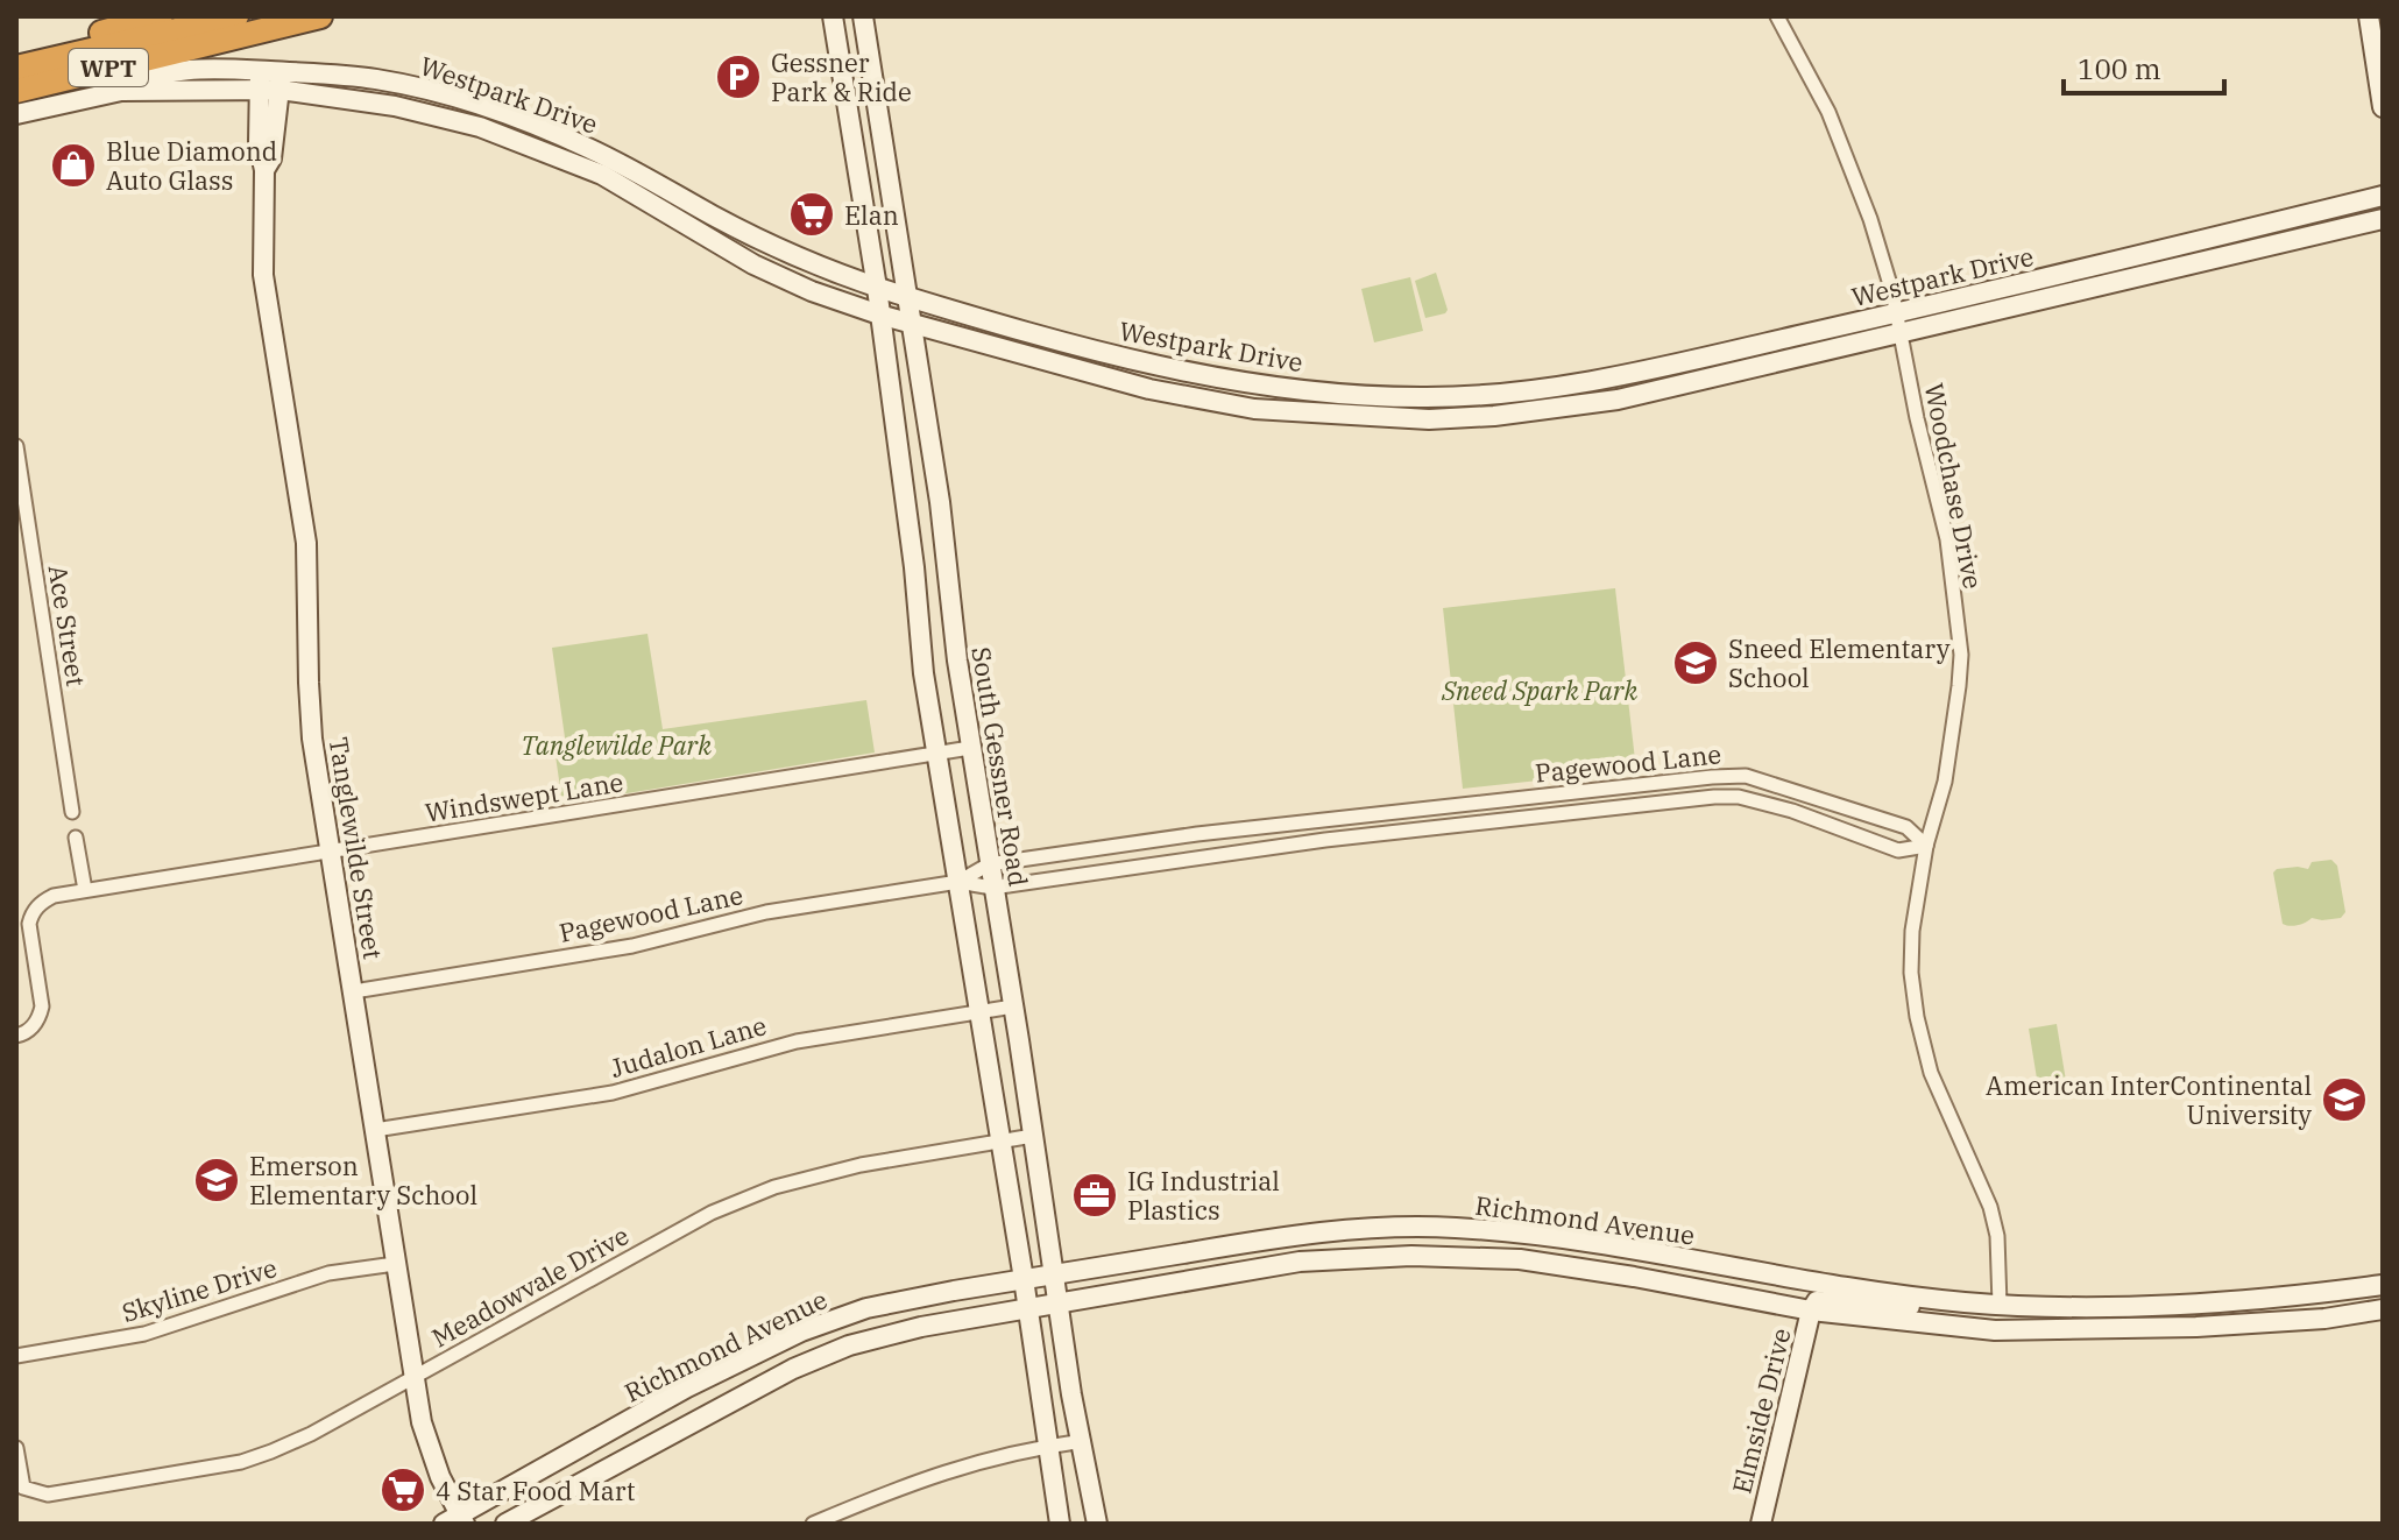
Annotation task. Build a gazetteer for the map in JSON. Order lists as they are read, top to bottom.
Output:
{
  "streets": {
    "highway": ["WPT"],
    "main road": [
      "Westpark Drive",
      "South Gessner Road",
      "Tanglewilde Street",
      "Richmond Avenue",
      "Elmside Drive"
    ],
    "street": [
      "Woodchase Drive",
      "Ace Street",
      "Pagewood Lane",
      "Windswept Lane",
      "Judalon Lane",
      "Meadowvale Drive",
      "Skyline Drive"
    ]
  },
  "crossings": [
    ["Westpark Drive", "Woodchase Drive"],
    ["Westpark Drive", "South Gessner Road"],
    ["Westpark Drive", "Tanglewilde Street"],
    ["Woodchase Drive", "Pagewood Lane"],
    ["Woodchase Drive", "Richmond Avenue"],
    ["Pagewood Lane", "South Gessner Road"],
    ["Pagewood Lane", "Tanglewilde Street"],
    ["South Gessner Road", "Windswept Lane"],
    ["South Gessner Road", "Judalon Lane"],
    ["South Gessner Road", "Richmond Avenue"],
    ["South Gessner Road", "Meadowvale Drive"],
    ["Windswept Lane", "Tanglewilde Street"],
    ["Tanglewilde Street", "Judalon Lane"],
    ["Tanglewilde Street", "Richmond Avenue"],
    ["Tanglewilde Street", "Meadowvale Drive"],
    ["Tanglewilde Street", "Skyline Drive"],
    ["Richmond Avenue", "Elmside Drive"]
  ],
  "parks": ["Sneed Spark Park", "Tanglewilde Park"],
  "places": {
    "parking": ["Gessner Park & Ride"],
    "shop": ["Blue Diamond Auto Glass"],
    "supermarket": ["Elan", "4 Star Food Mart"],
    "school or university": ["Sneed Elementary School", "American InterContinental University", "Emerson Elementary School"],
    "office": ["IG Industrial Plastics"]
  },
  "scale_bar": "100 m"
}
